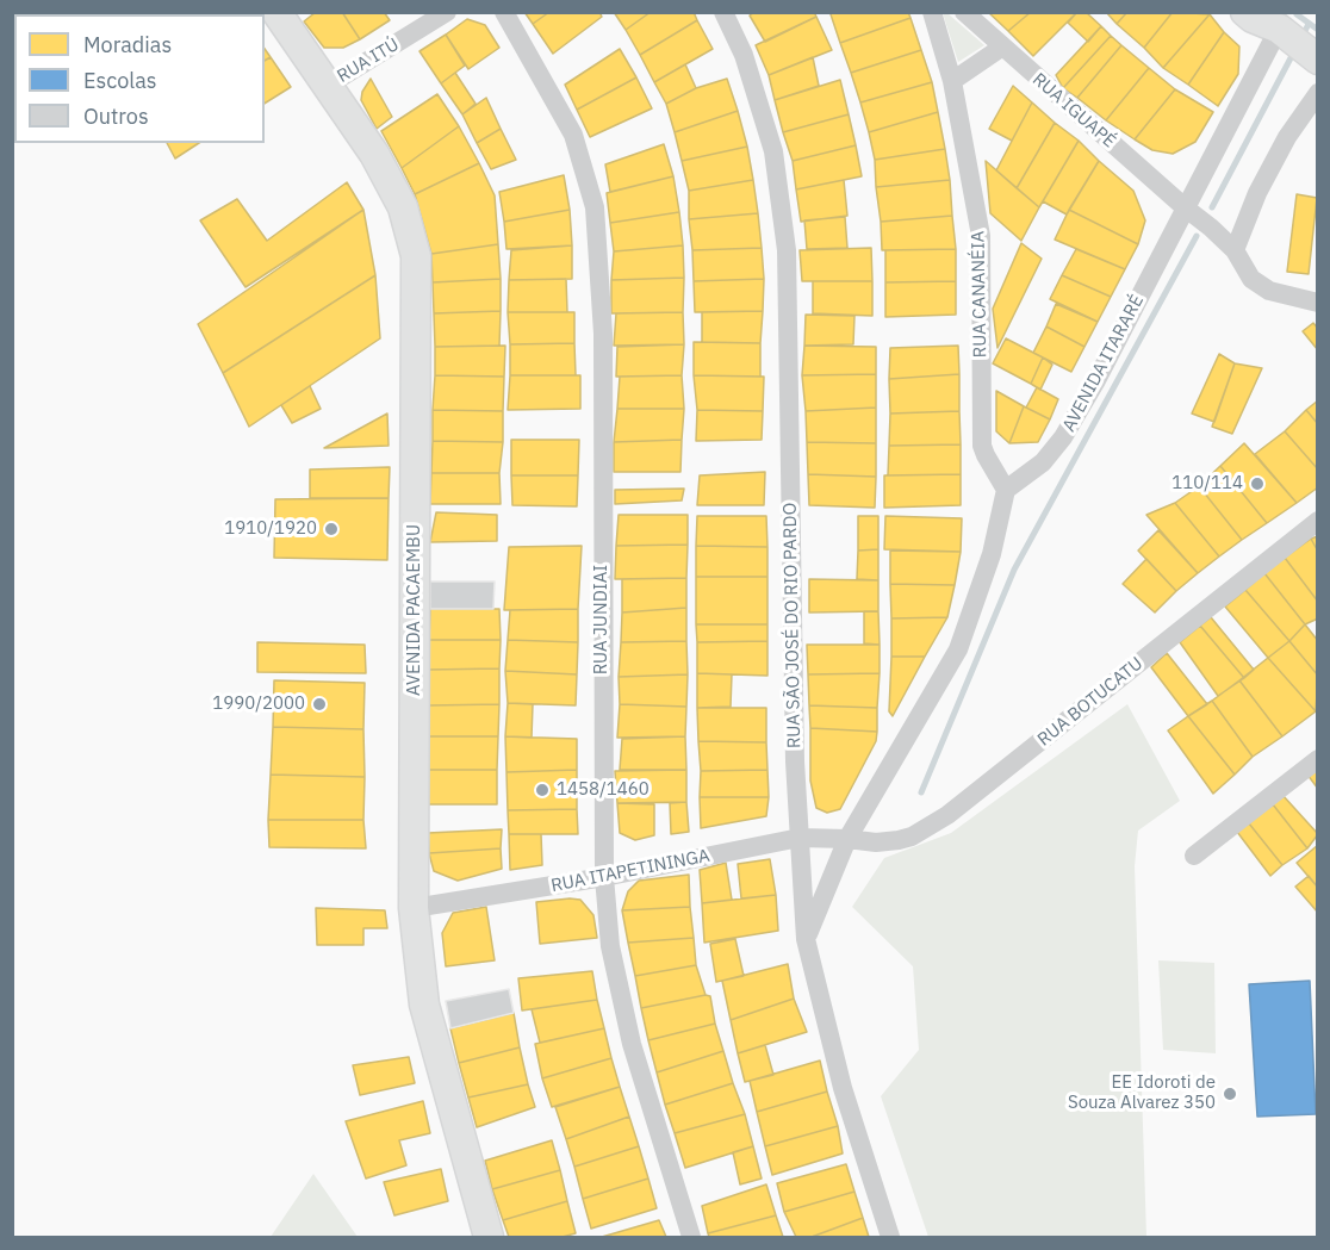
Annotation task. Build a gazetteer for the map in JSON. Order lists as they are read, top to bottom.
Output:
{
  "streets": {
    "main road": ["AVENIDA PACAEMBU"],
    "street": [
      "RUA ITÚ",
      "RUA IGUAPÉ",
      "RUA CANANÉIA",
      "AVENIDA ITARARÉ",
      "RUA JUNDIAI",
      "RUA SÃO JOSÉ DO RIO PARDO",
      "RUA BOTUCATU",
      "RUA ITAPETININGA"
    ]
  },
  "crossings": [
    ["RUA ITÚ", "AVENIDA PACAEMBU"],
    ["RUA IGUAPÉ", "AVENIDA ITARARÉ"],
    ["RUA CANANÉIA", "AVENIDA ITARARÉ"],
    ["AVENIDA PACAEMBU", "RUA ITAPETININGA"],
    ["RUA JUNDIAI", "RUA ITAPETININGA"],
    ["RUA SÃO JOSÉ DO RIO PARDO", "RUA ITAPETININGA"],
    ["RUA BOTUCATU", "RUA ITAPETININGA"]
  ],
  "places": [
    "110/114",
    "1910/1920",
    "1990/2000",
    "1458/1460",
    "EE Idoroti de Souza Alvarez 350"
  ],
  "legend": ["Moradias", "Escolas", "Outros"]
}
